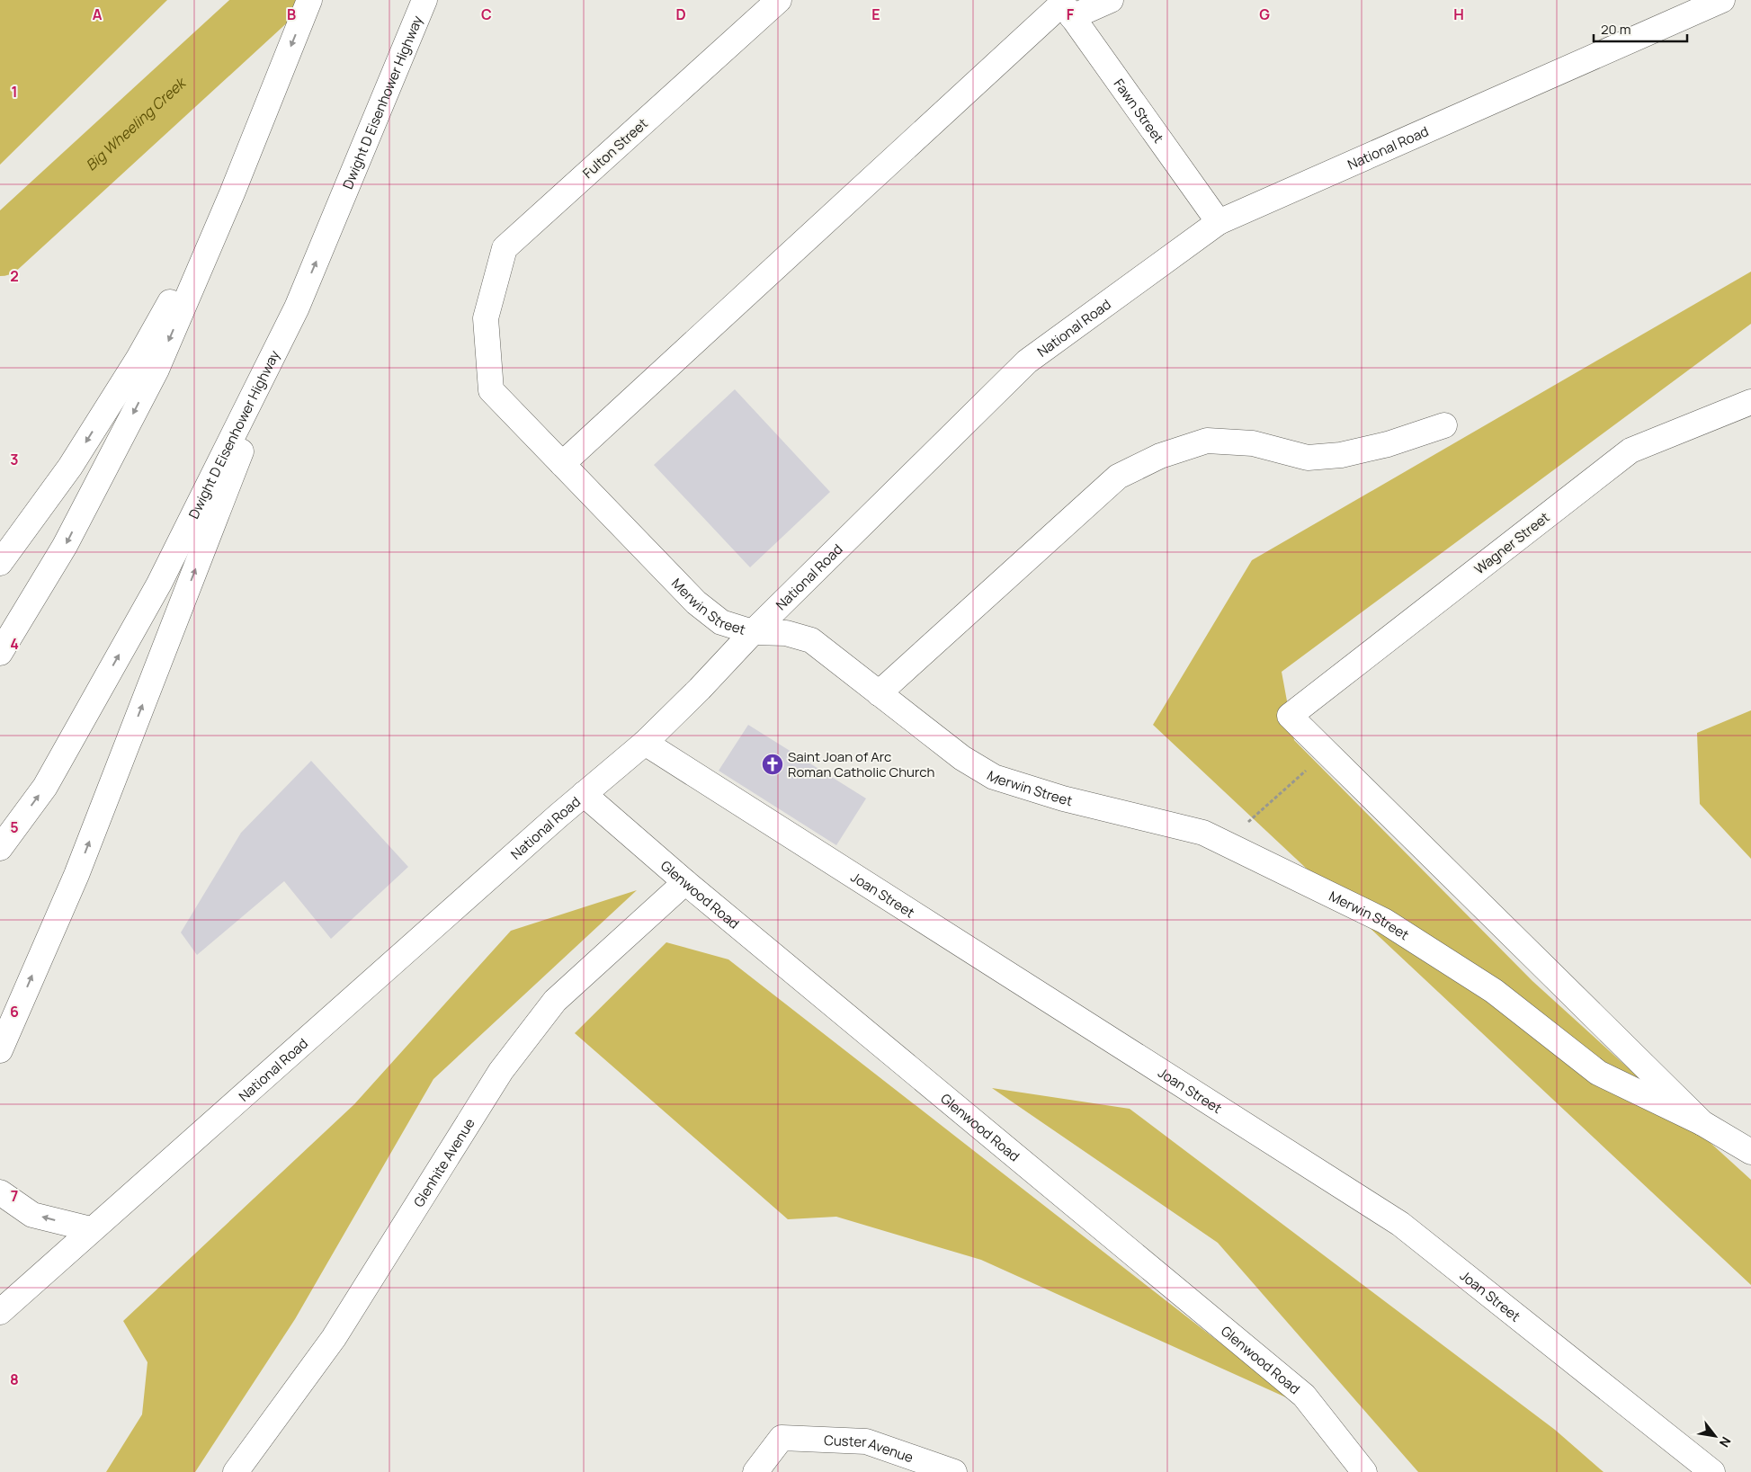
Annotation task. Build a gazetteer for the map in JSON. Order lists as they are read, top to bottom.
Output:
{
  "streets": {
    "main road": [
      "Dwight D Eisenhower Highway",
      "Fawn Street",
      "National Road",
      "Fulton Street",
      "Wagner Street",
      "Merwin Street",
      "Glenwood Road",
      "Joan Street",
      "Glenhite Avenue",
      "Custer Avenue"
    ]
  },
  "crossings": [
    ["Fawn Street", "National Road"],
    ["National Road", "Merwin Street"],
    ["National Road", "Glenwood Road"],
    ["National Road", "Joan Street"],
    ["Fulton Street", "Merwin Street"],
    ["Wagner Street", "Merwin Street"],
    ["Glenwood Road", "Glenhite Avenue"]
  ],
  "water": ["Big Wheeling Creek"],
  "places": {
    "church": ["Saint Joan of Arc Roman Catholic Church"]
  },
  "scale_bar": "20 m",
  "north": "bottom right",
  "grid": {
    "columns": [
      "A",
      "B",
      "C",
      "D",
      "E",
      "F",
      "G",
      "H"
    ],
    "rows": [
      "1",
      "2",
      "3",
      "4",
      "5",
      "6",
      "7",
      "8"
    ]
  }
}
